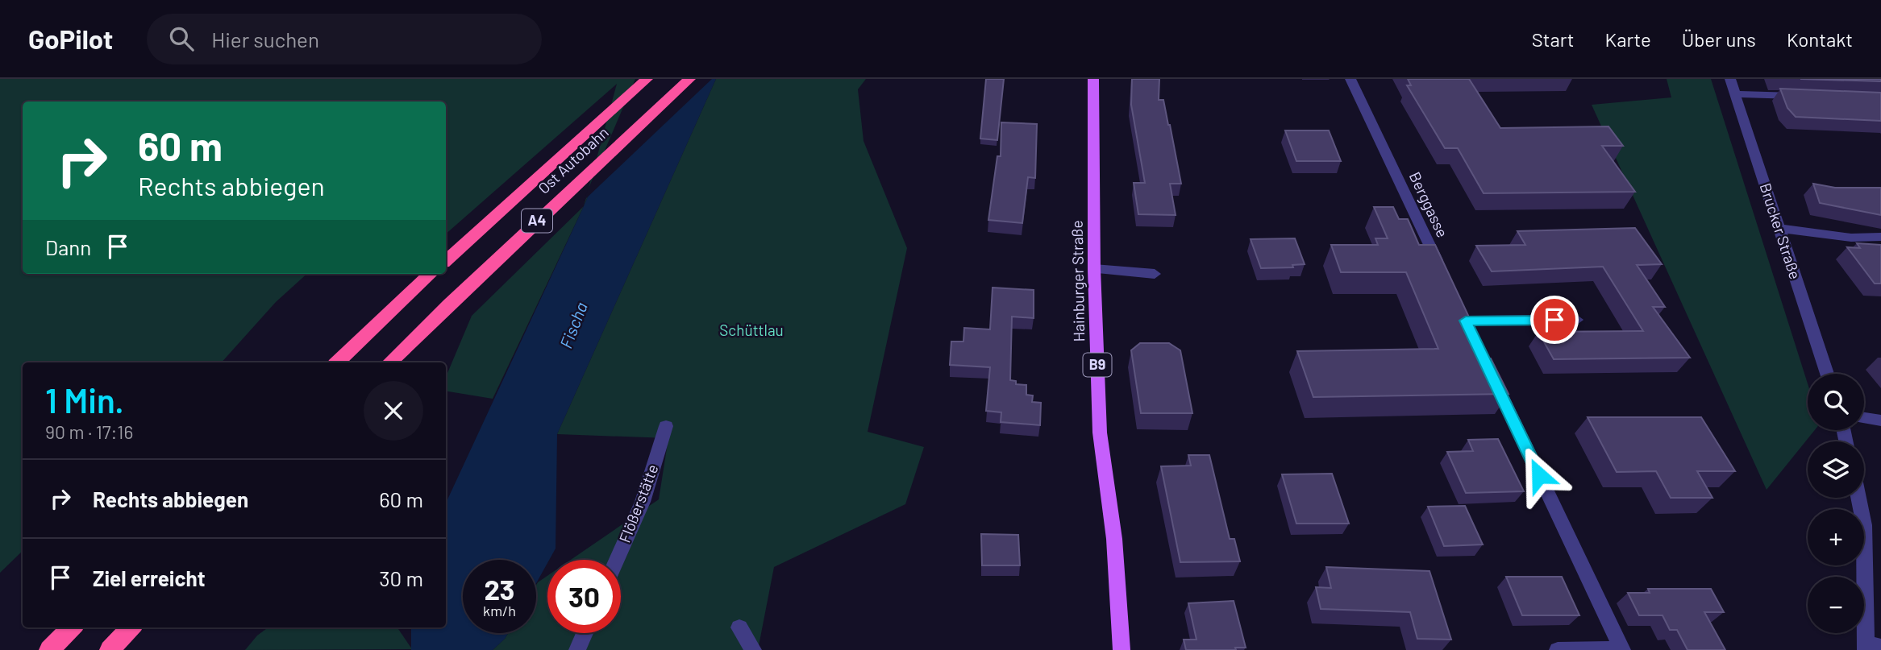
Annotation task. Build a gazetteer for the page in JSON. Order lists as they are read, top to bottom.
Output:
{
  "streets": {
    "highway": ["Ost Autobahn", "A4"],
    "main road": ["Hainburger Straße", "B9"],
    "street": ["Berggasse", "Brucker Straße", "Flößerstätte"]
  },
  "water": ["Fischa"],
  "parks": ["Schüttlau"],
  "page": {
    "header": "GoPilot",
    "search": "Hier suchen",
    "nav": [
      "Start",
      "Karte",
      "Über uns",
      "Kontakt"
    ],
    "turn": ["60 m", "Rechts abbiegen"],
    "then": "Dann",
    "heading": ["1 Min.", "90 m · 17:16"],
    "map_buttons": ["+", "−"],
    "list": [
      {
        "name": "Rechts abbiegen",
        "value": "60 m"
      },
      {
        "name": "Ziel erreicht",
        "value": "30 m"
      }
    ],
    "speed": "23 km/h",
    "limit": "30"
  }
}
